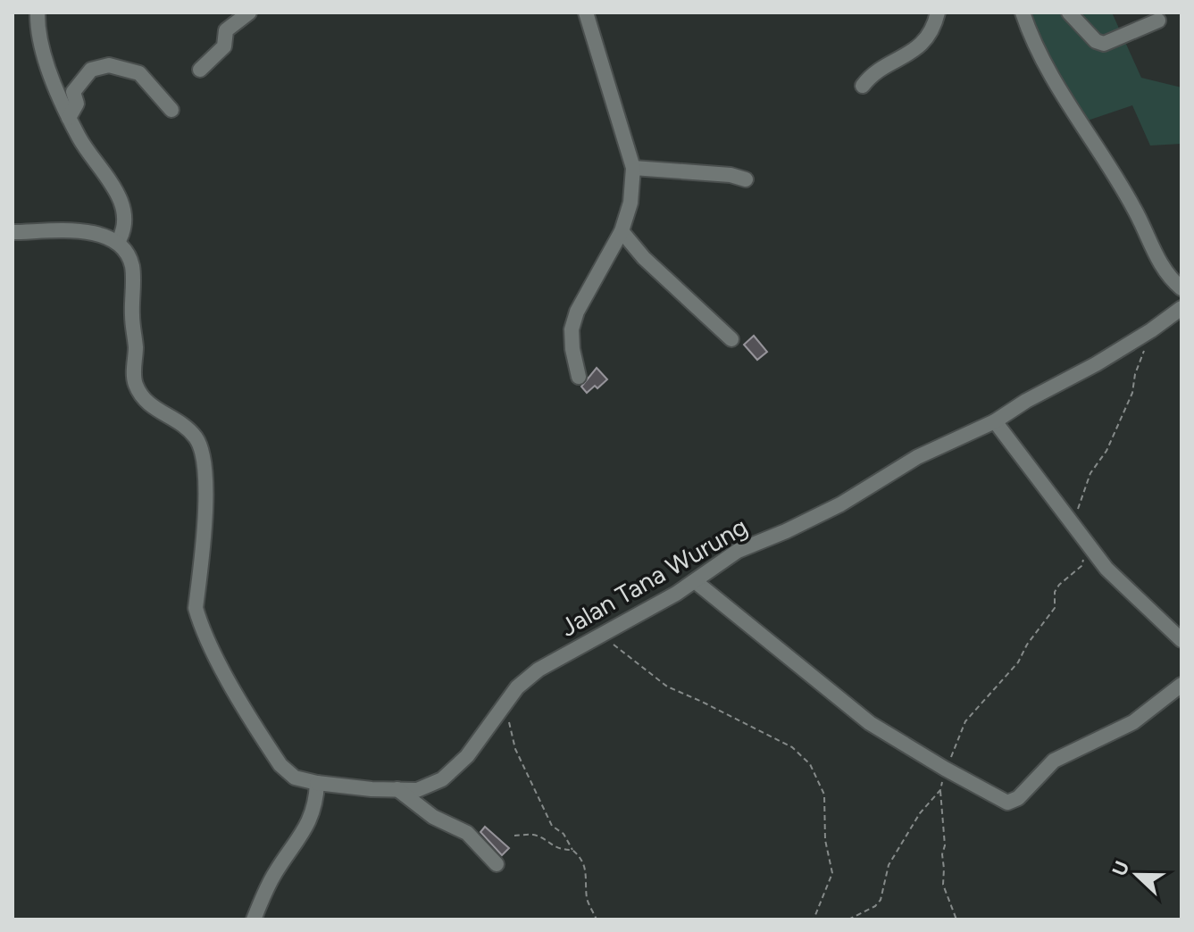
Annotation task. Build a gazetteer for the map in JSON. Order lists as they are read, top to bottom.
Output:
{
  "streets": {
    "street": ["Jalan Tana Wurung"]
  },
  "north": "left"
}
